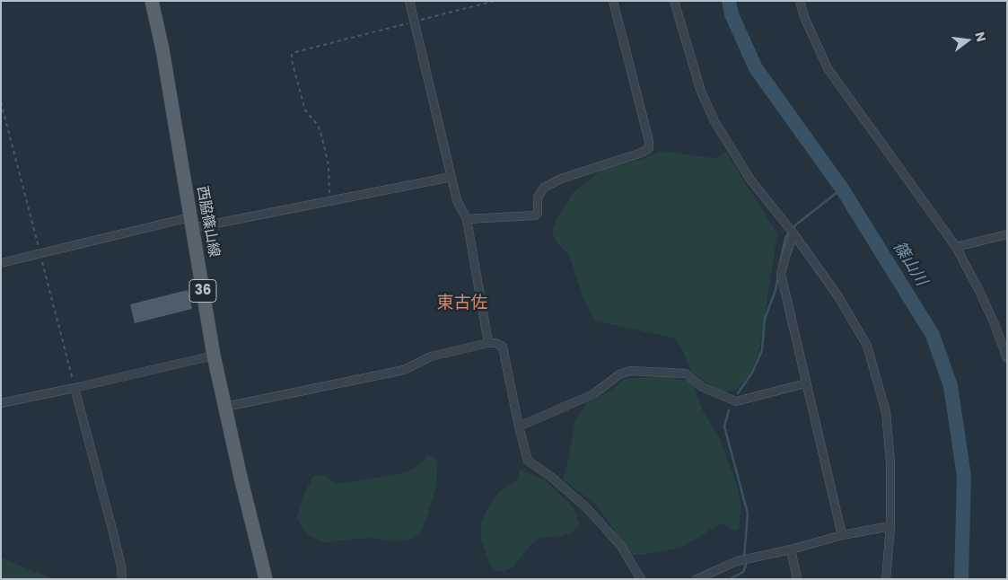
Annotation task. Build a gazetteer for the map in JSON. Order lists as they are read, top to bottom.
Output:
{
  "streets": {
    "main road": ["西脇篠山線", "36"]
  },
  "districts": ["東古佐"],
  "water": ["篠山川"],
  "north": "right"
}
